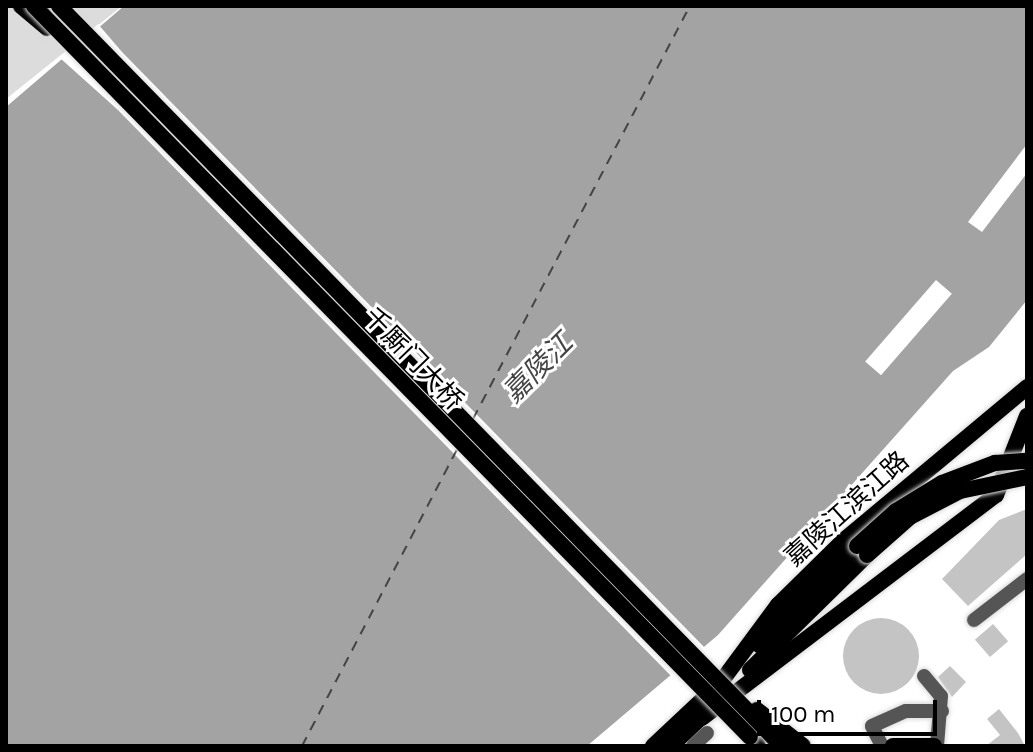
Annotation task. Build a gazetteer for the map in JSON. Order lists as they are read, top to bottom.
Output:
{
  "streets": {
    "main road": ["千厮门大桥", "嘉陵江滨江路"]
  },
  "crossings": [
    ["千厮门大桥", "嘉陵江滨江路"]
  ],
  "water": ["嘉陵江"],
  "scale_bar": "100 m"
}
